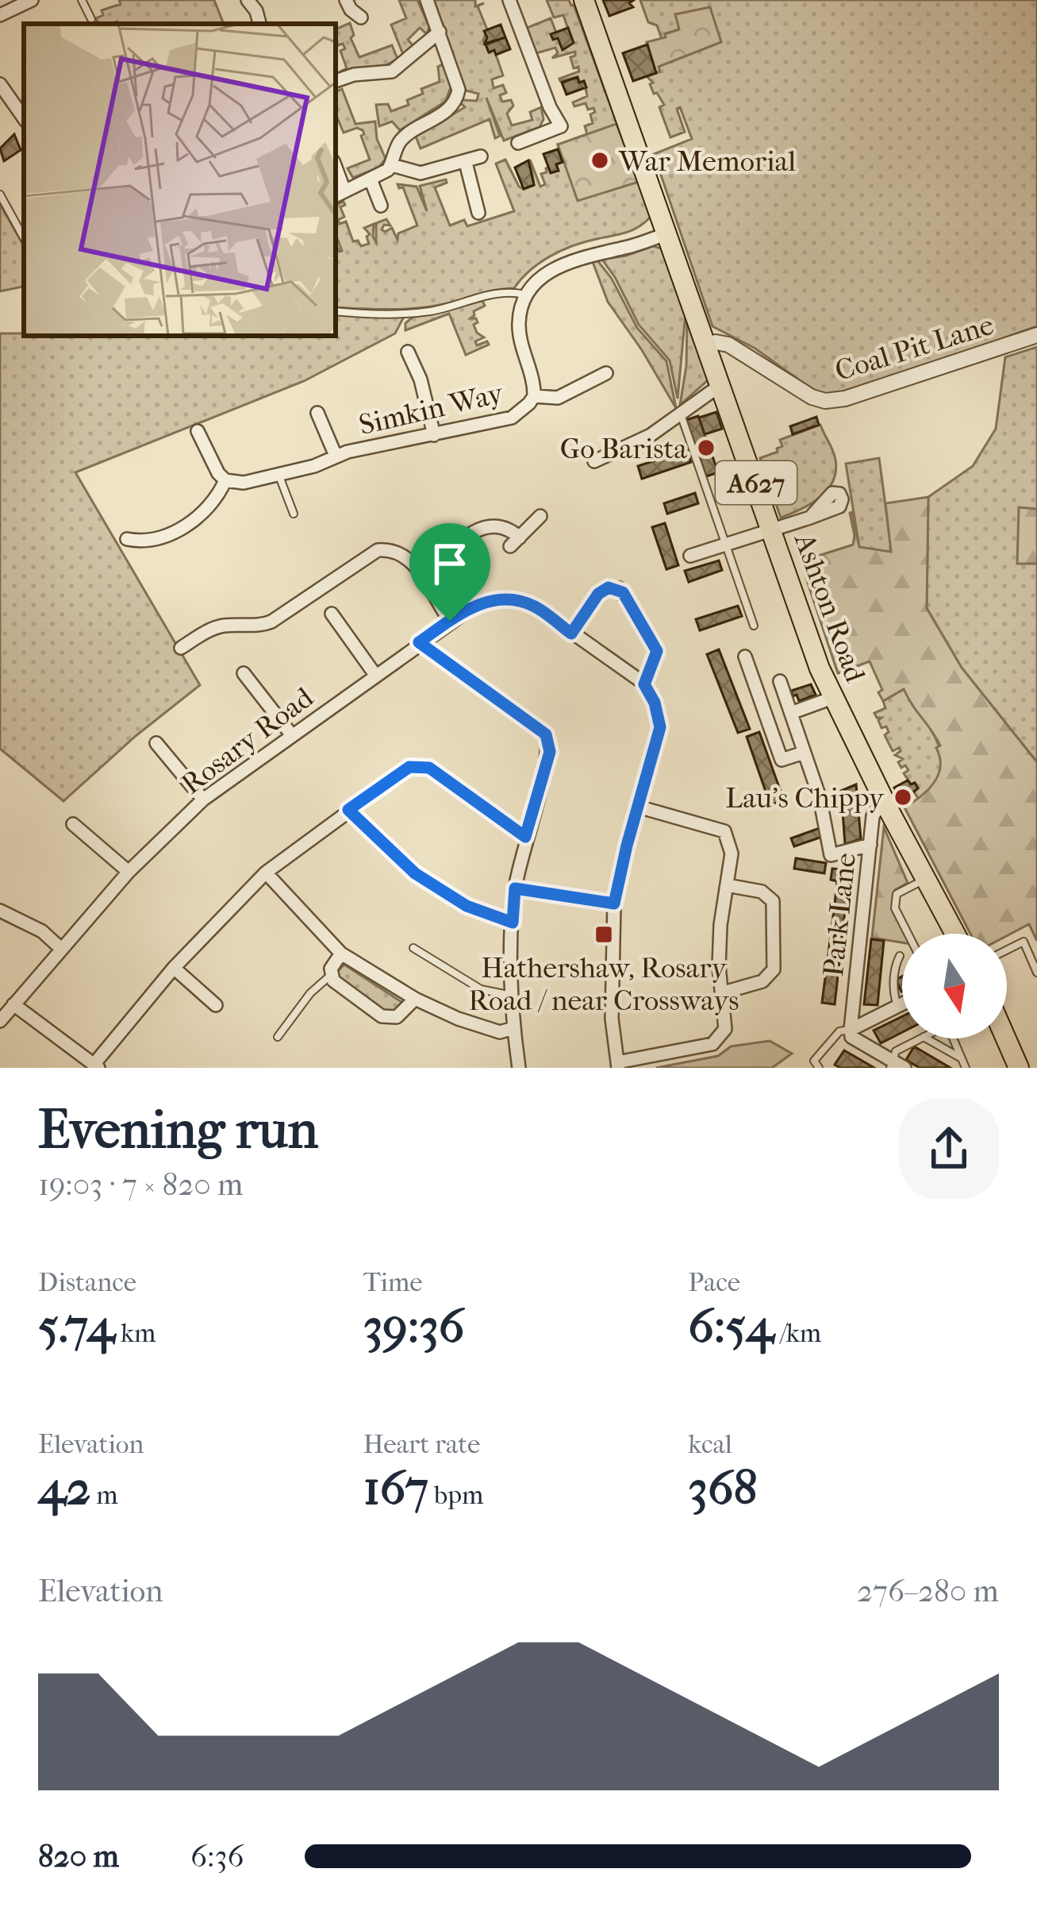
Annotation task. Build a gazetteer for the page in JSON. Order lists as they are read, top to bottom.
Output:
{
  "streets": {
    "highway": ["A627", "Ashton Road"],
    "street": [
      "Coal Pit Lane",
      "Simkin Way",
      "Rosary Road",
      "Park Lane"
    ]
  },
  "crossings": [
    ["Coal Pit Lane", "Ashton Road"],
    ["Ashton Road", "Park Lane"]
  ],
  "places": {
    "other": ["War Memorial", "Go Barista", "Lau's Chippy"],
    "transit": ["Hathershaw, Rosary Road / near Crossways"]
  },
  "north": "bottom",
  "page": {
    "heading": ["Evening run", "19:03 · 7 × 820 m"],
    "stats": [
      ["Distance", "5.74 km"],
      ["Time", "39:36"],
      ["Pace", "6:54 /km"],
      ["Elevation", "42 m"],
      ["Heart rate", "167 bpm"],
      ["kcal", "368"]
    ],
    "chart": ["Elevation", "276–280 m"],
    "list": [
      {
        "name": "820 m",
        "note": "6:36"
      }
    ]
  }
}
